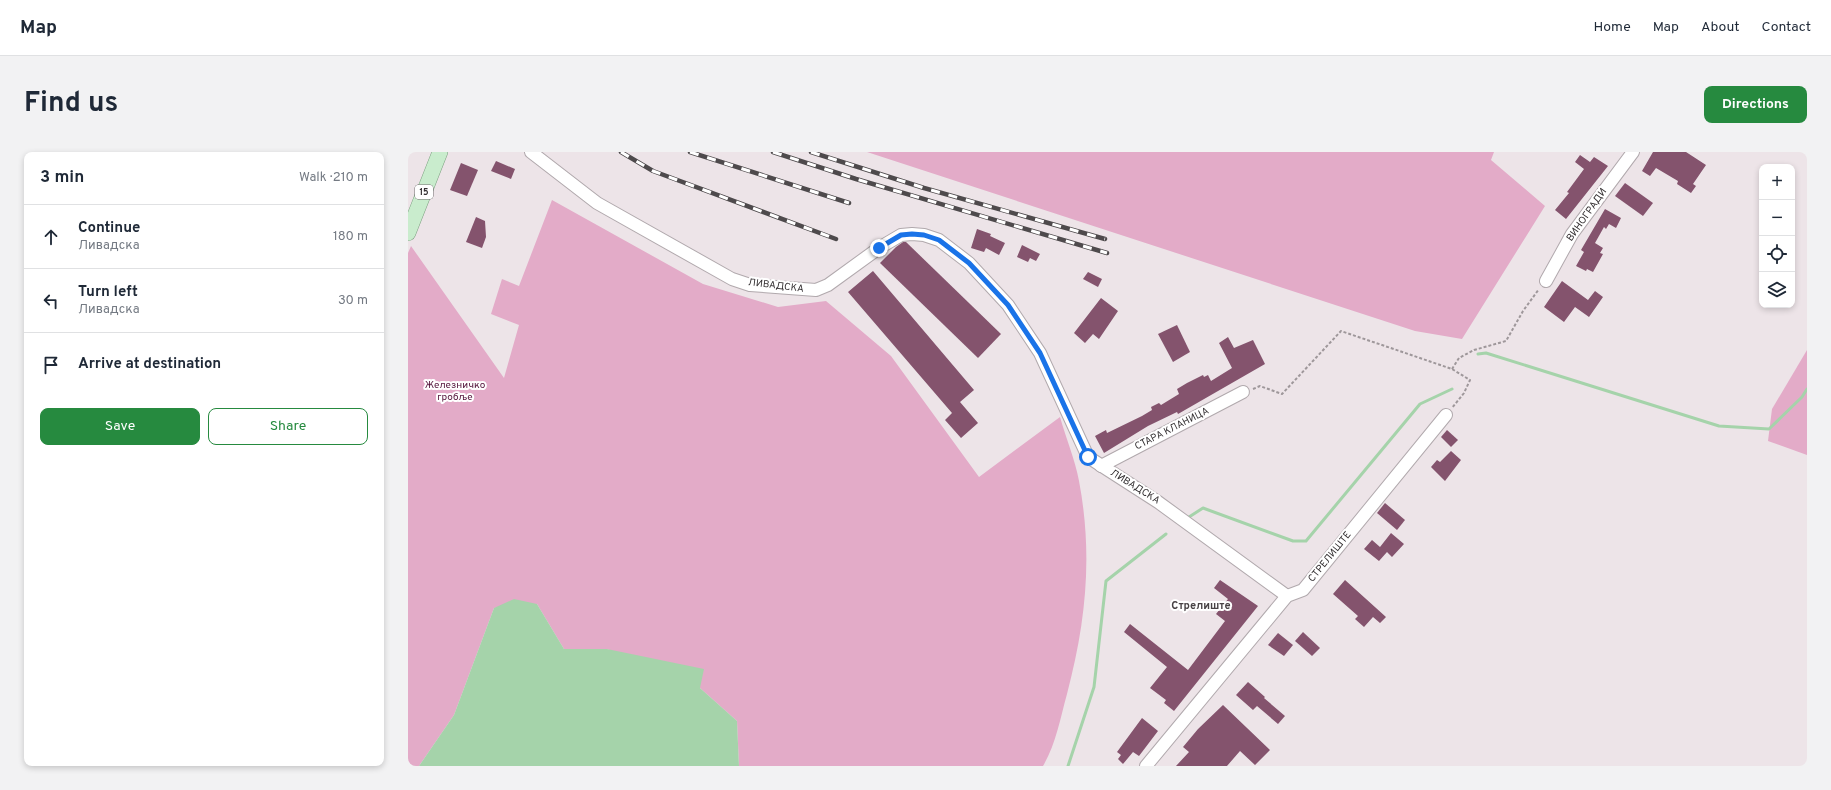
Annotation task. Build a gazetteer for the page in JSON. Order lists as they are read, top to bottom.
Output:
{
  "streets": {
    "main road": ["15"],
    "street": [
      "ВИНОГРАДИ",
      "ЛИВАДСКА",
      "СТАРА КЛАНИЦА",
      "СТРЕЛИШТЕ"
    ]
  },
  "crossings": [
    ["ЛИВАДСКА", "СТАРА КЛАНИЦА"],
    ["ЛИВАДСКА", "СТРЕЛИШТЕ"]
  ],
  "districts": ["Стрелиште"],
  "parks": ["Железничко гробље"],
  "page": {
    "header": "Map",
    "nav": [
      "Home",
      "Map",
      "About",
      "Contact"
    ],
    "title": "Find us",
    "buttons": [
      "Directions",
      ["Save", "Share"]
    ],
    "heading": ["3 min", "Walk · 210 m"],
    "map_buttons": ["+", "−"],
    "list": [
      ["Continue", "Ливадска", "180 m"],
      ["Turn left", "Ливадска", "30 m"],
      "Arrive at destination"
    ]
  }
}
